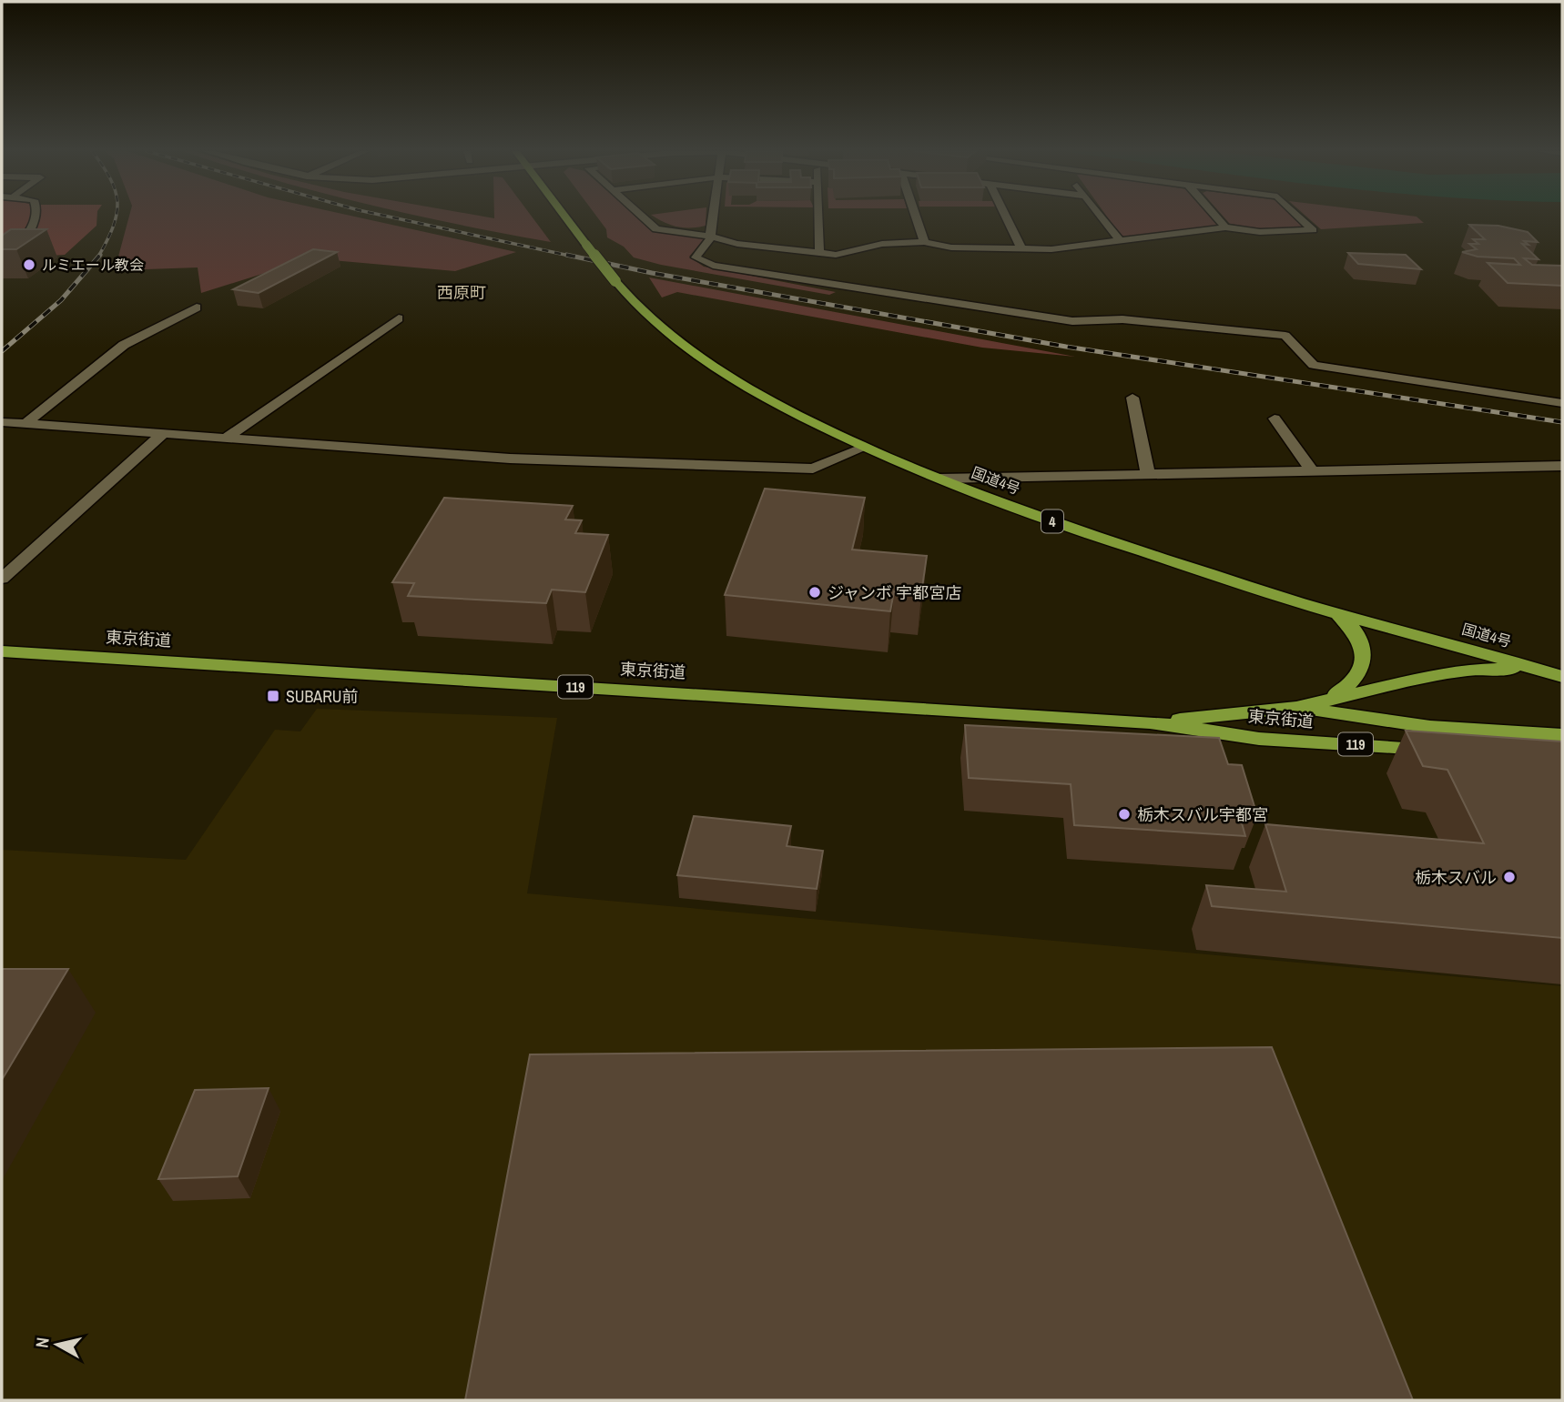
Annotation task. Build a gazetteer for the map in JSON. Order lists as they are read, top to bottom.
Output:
{
  "streets": {
    "highway": [
      "国道4号",
      "4",
      "東京街道",
      "119"
    ]
  },
  "crossings": [
    ["国道4号", "東京街道"]
  ],
  "districts": ["西原町"],
  "places": {
    "other": [
      "ルミエール教会",
      "ジャンボ 宇都宮店",
      "栃木スバル宇都宮",
      "栃木スバル"
    ],
    "transit": ["SUBARU前"]
  },
  "north": "left"
}
